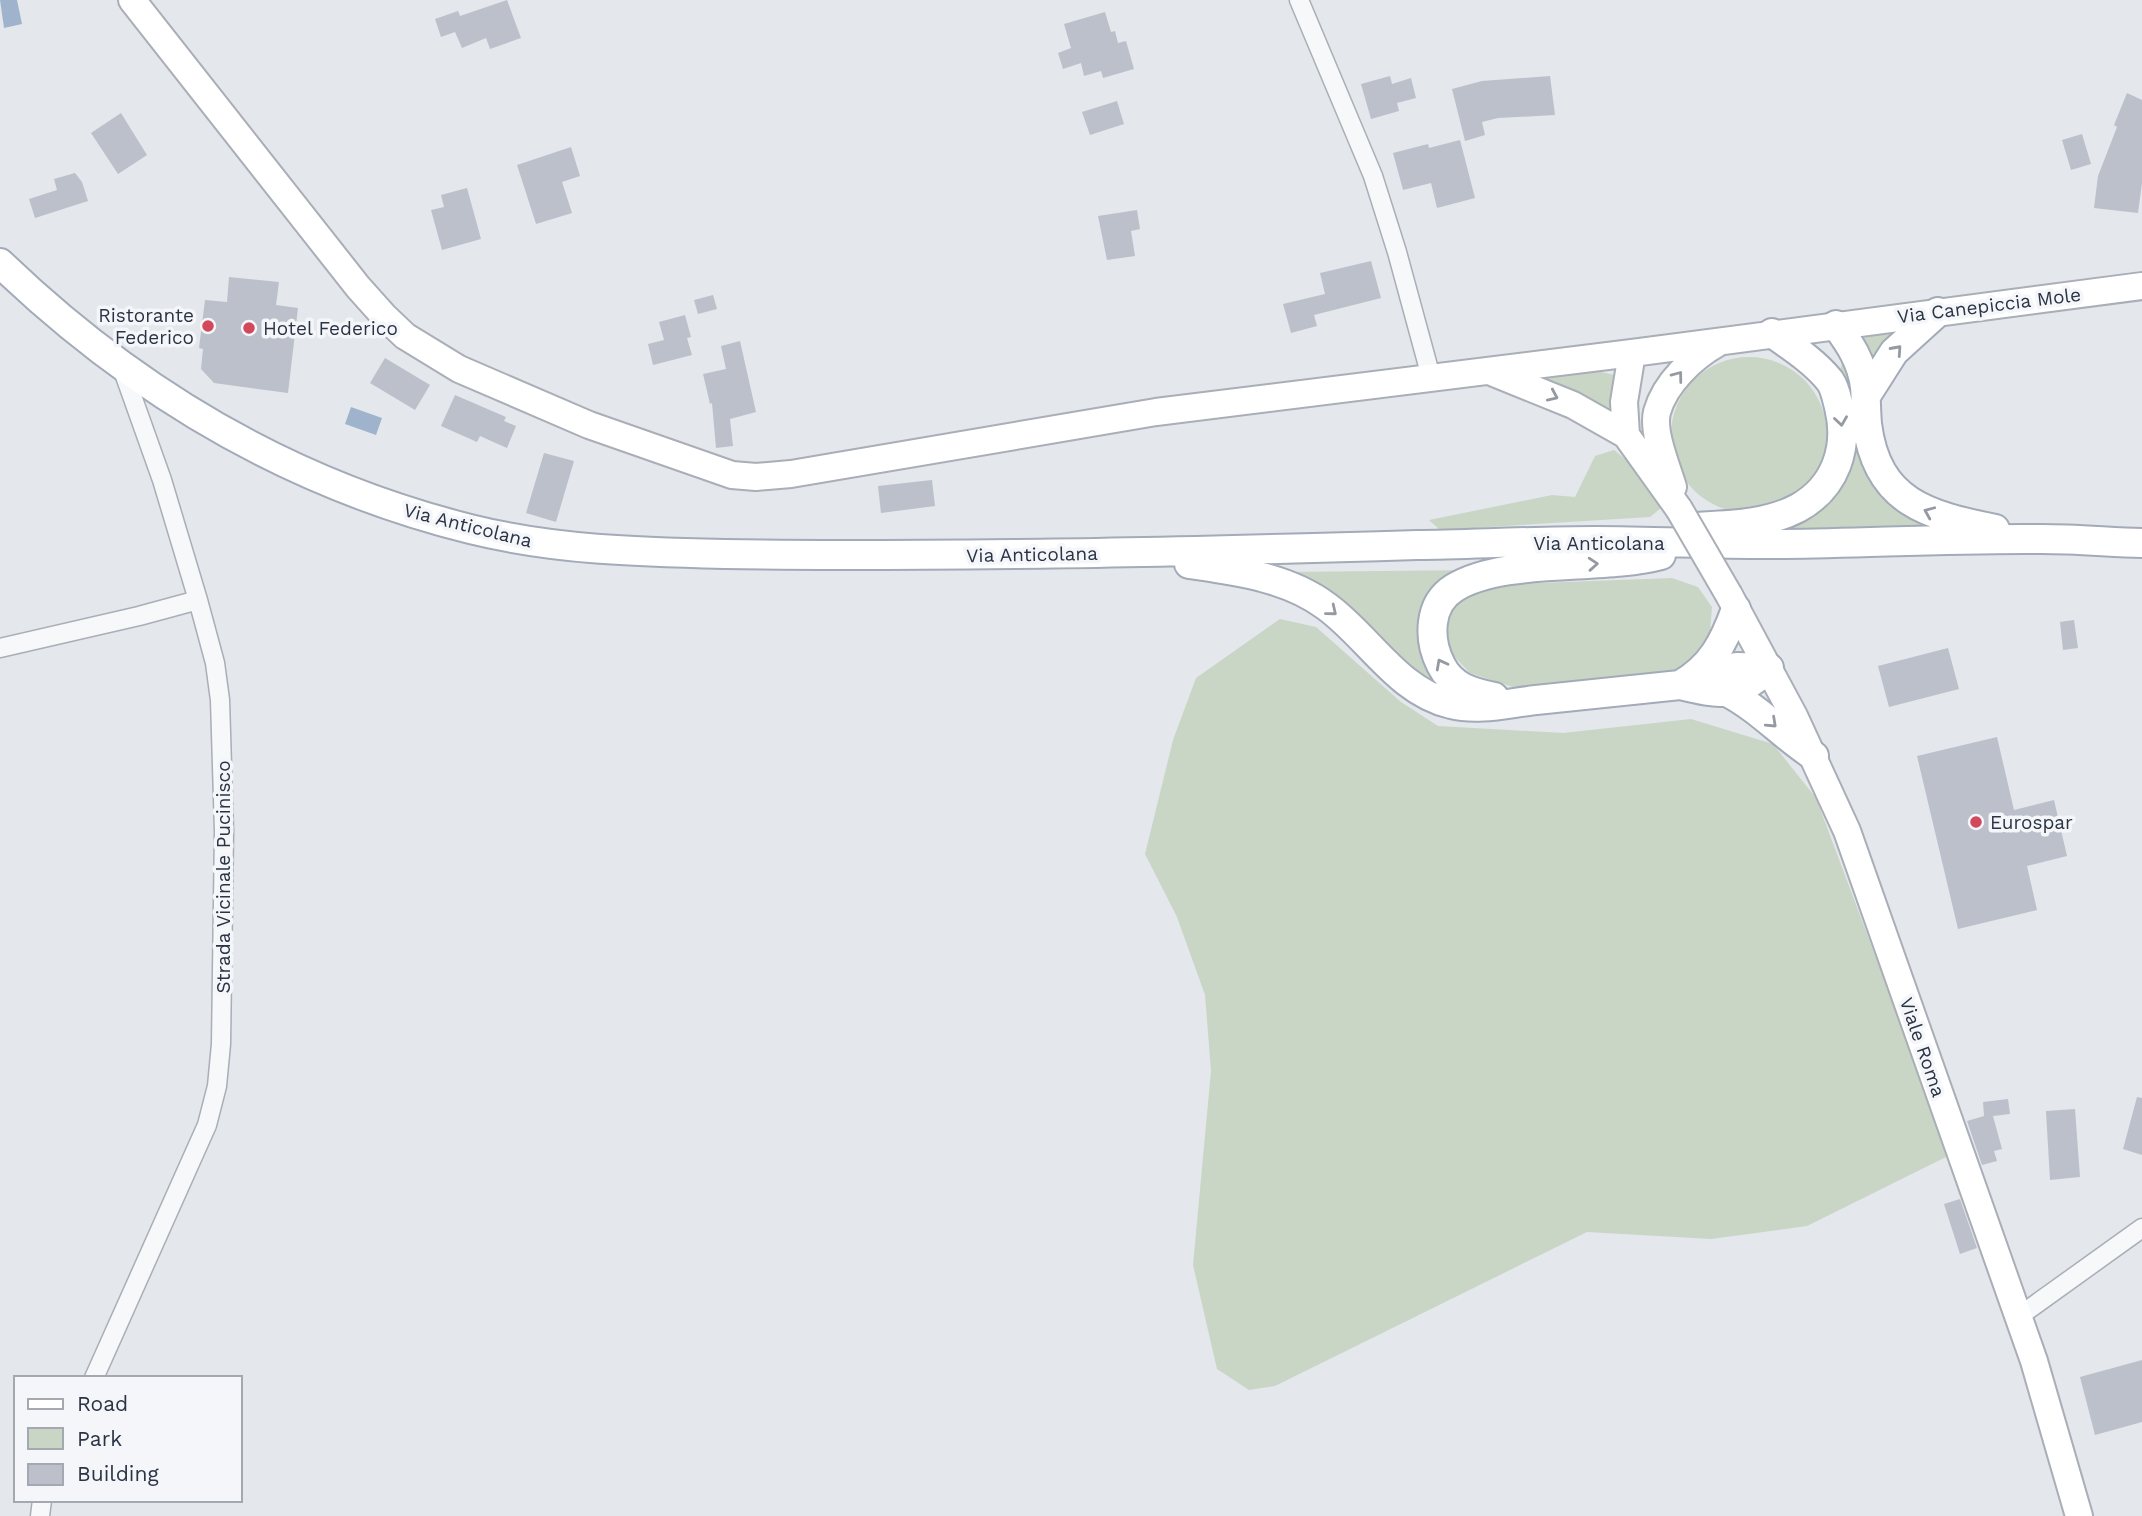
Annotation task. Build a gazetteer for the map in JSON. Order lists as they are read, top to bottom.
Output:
{
  "streets": {
    "main road": ["Via Anticolana"],
    "street": ["Via Canepiccia Mole", "Strada Vicinale Pucinisco", "Viale Roma"]
  },
  "crossings": [
    ["Via Anticolana", "Strada Vicinale Pucinisco"]
  ],
  "places": ["Ristorante Federico", "Hotel Federico", "Eurospar"],
  "legend": ["Road", "Park", "Building"]
}
